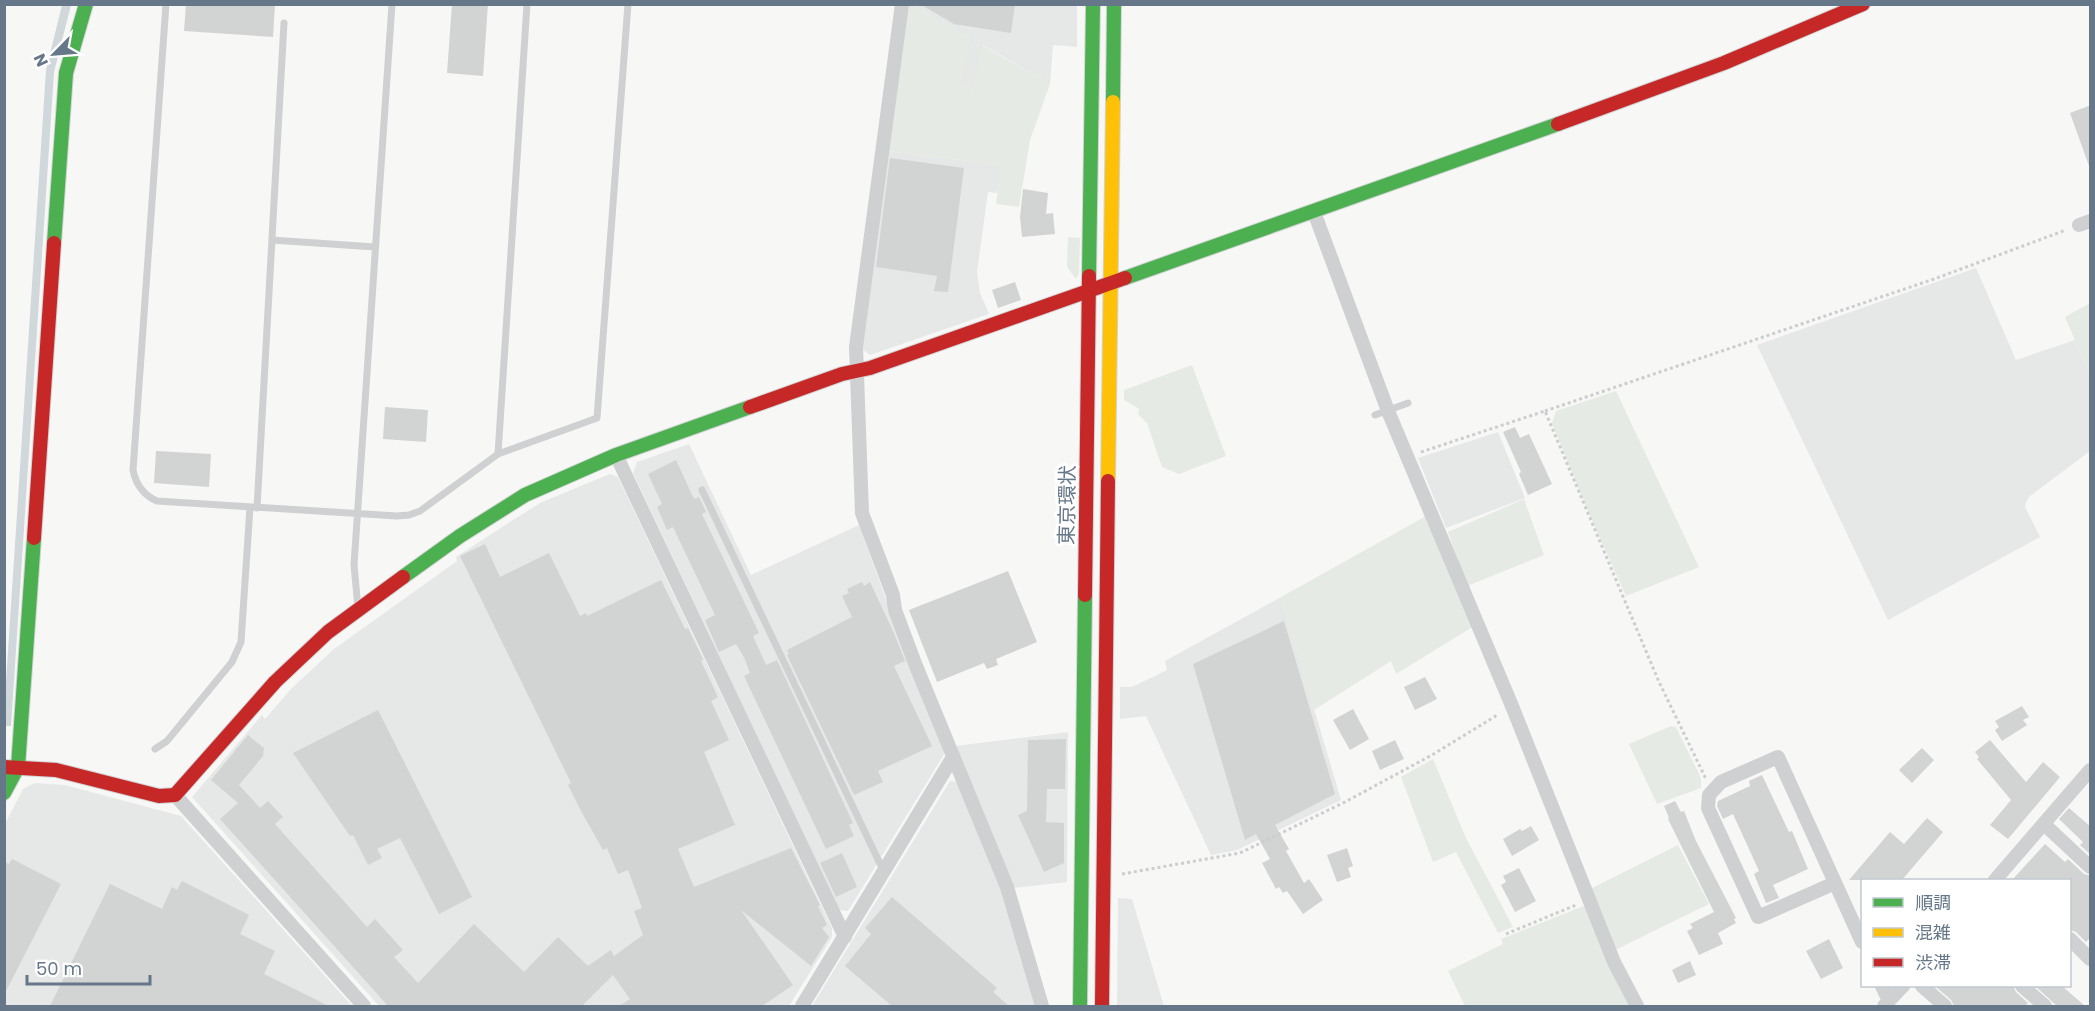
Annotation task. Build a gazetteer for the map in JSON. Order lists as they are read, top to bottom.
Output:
{
  "streets": {
    "main road": ["東京環状"]
  },
  "legend": ["順調", "混雑", "渋滞"],
  "scale_bar": "50 m",
  "north": "bottom left"
}
